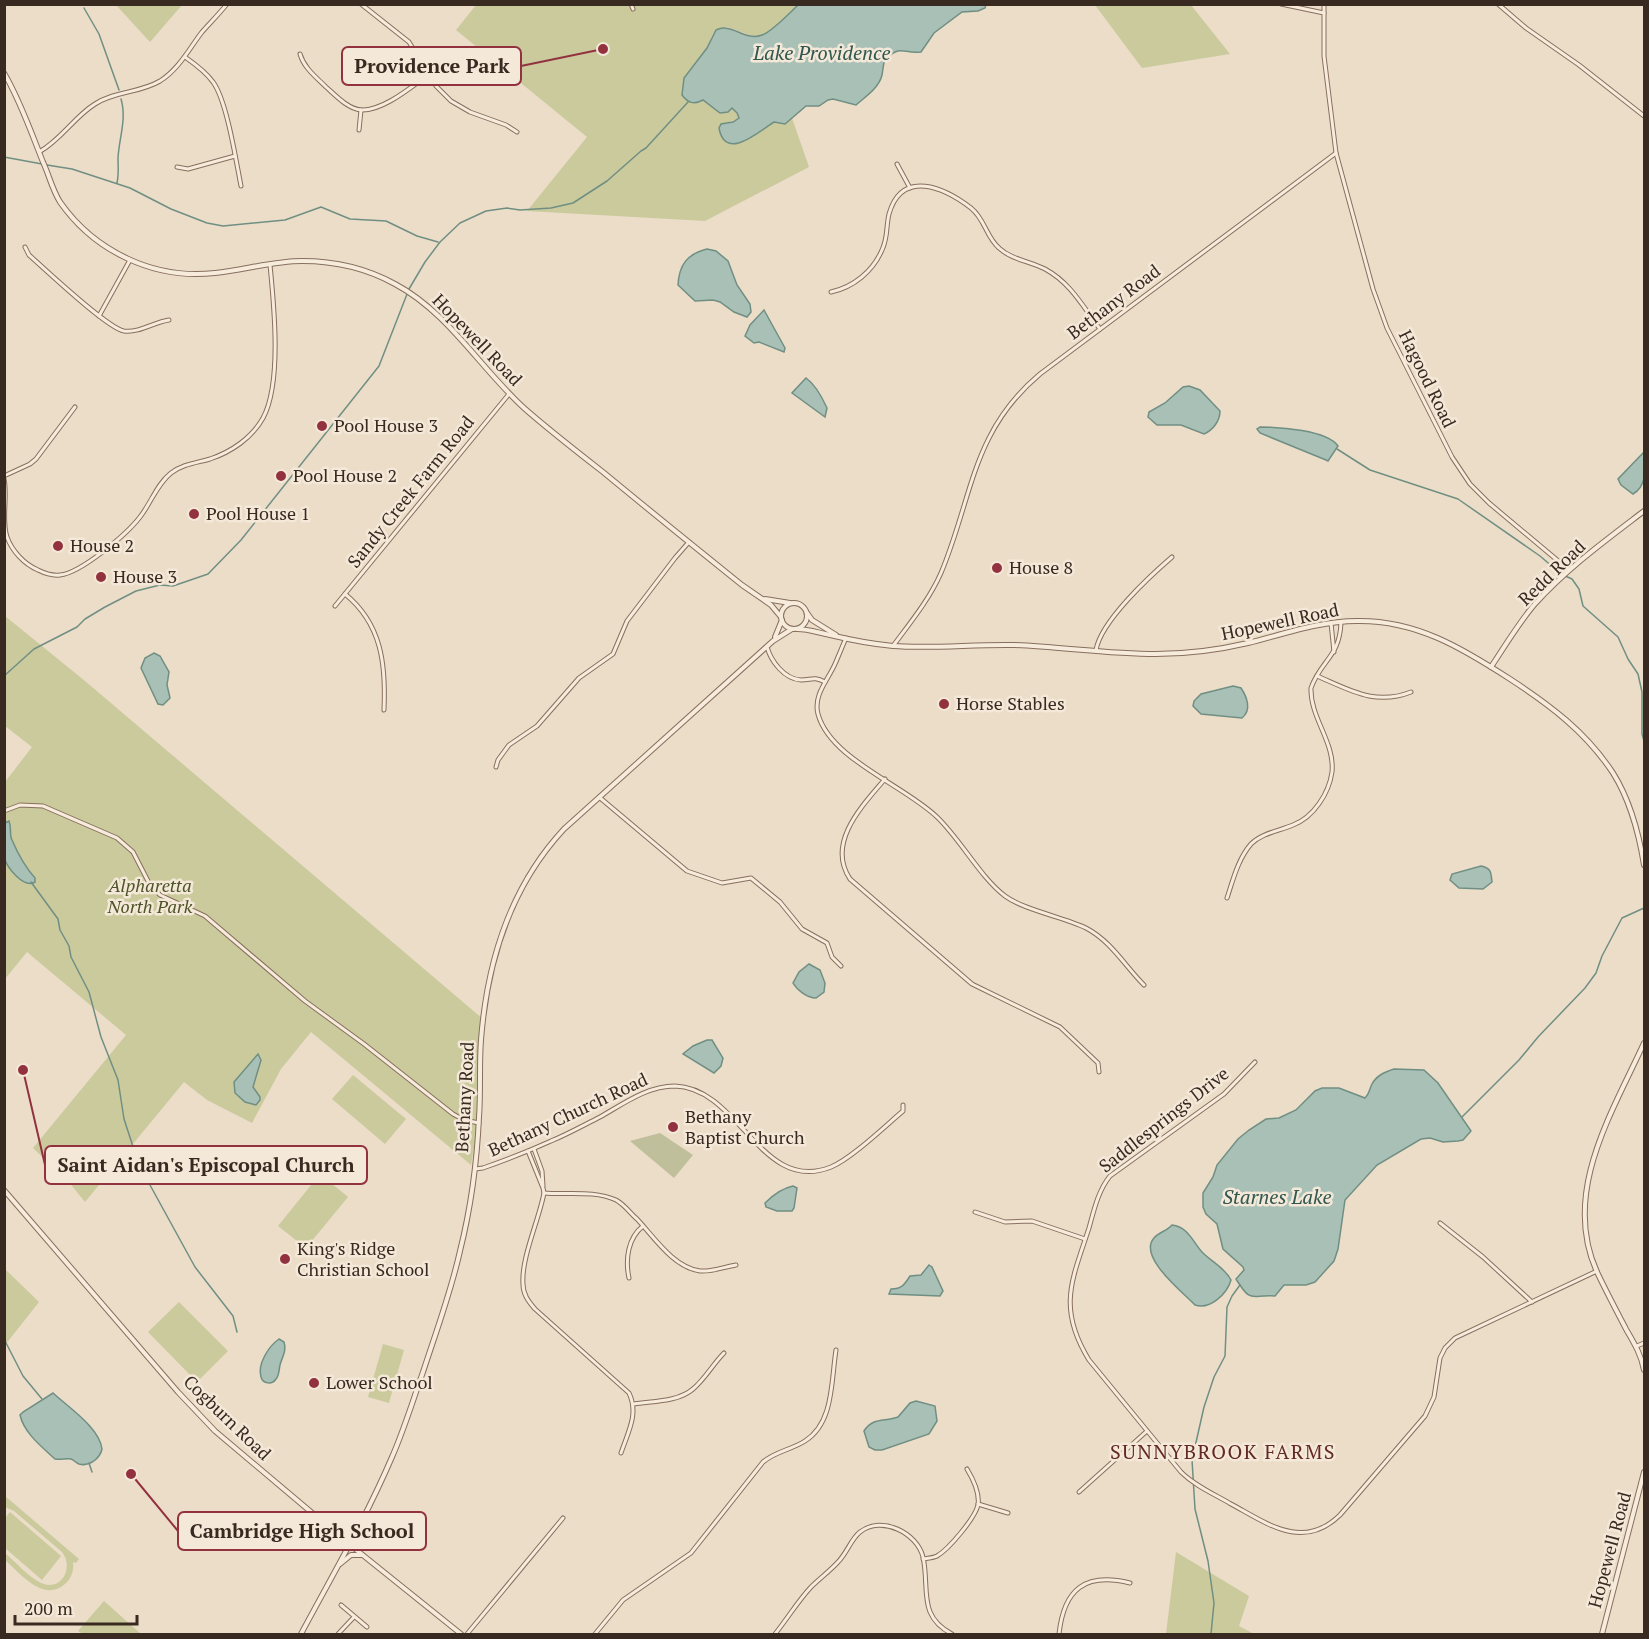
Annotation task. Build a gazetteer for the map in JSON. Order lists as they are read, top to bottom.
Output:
{
  "streets": {
    "street": [
      "Bethany Road",
      "Hopewell Road",
      "Hagood Road",
      "Sandy Creek Farm Road",
      "Redd Road",
      "Bethany Church Road",
      "Saddlesprings Drive",
      "Cogburn Road"
    ]
  },
  "crossings": [
    ["Bethany Road", "Hopewell Road"],
    ["Bethany Road", "Hagood Road"],
    ["Bethany Road", "Bethany Church Road"],
    ["Bethany Road", "Cogburn Road"],
    ["Hopewell Road", "Sandy Creek Farm Road"],
    ["Hopewell Road", "Redd Road"],
    ["Hagood Road", "Redd Road"]
  ],
  "districts": ["SUNNYBROOK FARMS"],
  "water": ["Lake Providence", "Starnes Lake"],
  "parks": ["Alpharetta North Park"],
  "places": [
    "Providence Park",
    "Pool House 3",
    "Pool House 2",
    "Pool House 1",
    "House 2",
    "House 8",
    "House 3",
    "Horse Stables",
    "Saint Aidan's Episcopal Church",
    "Bethany Baptist Church",
    "King's Ridge Christian School",
    "Lower School",
    "Cambridge High School"
  ],
  "scale_bar": "200 m"
}
